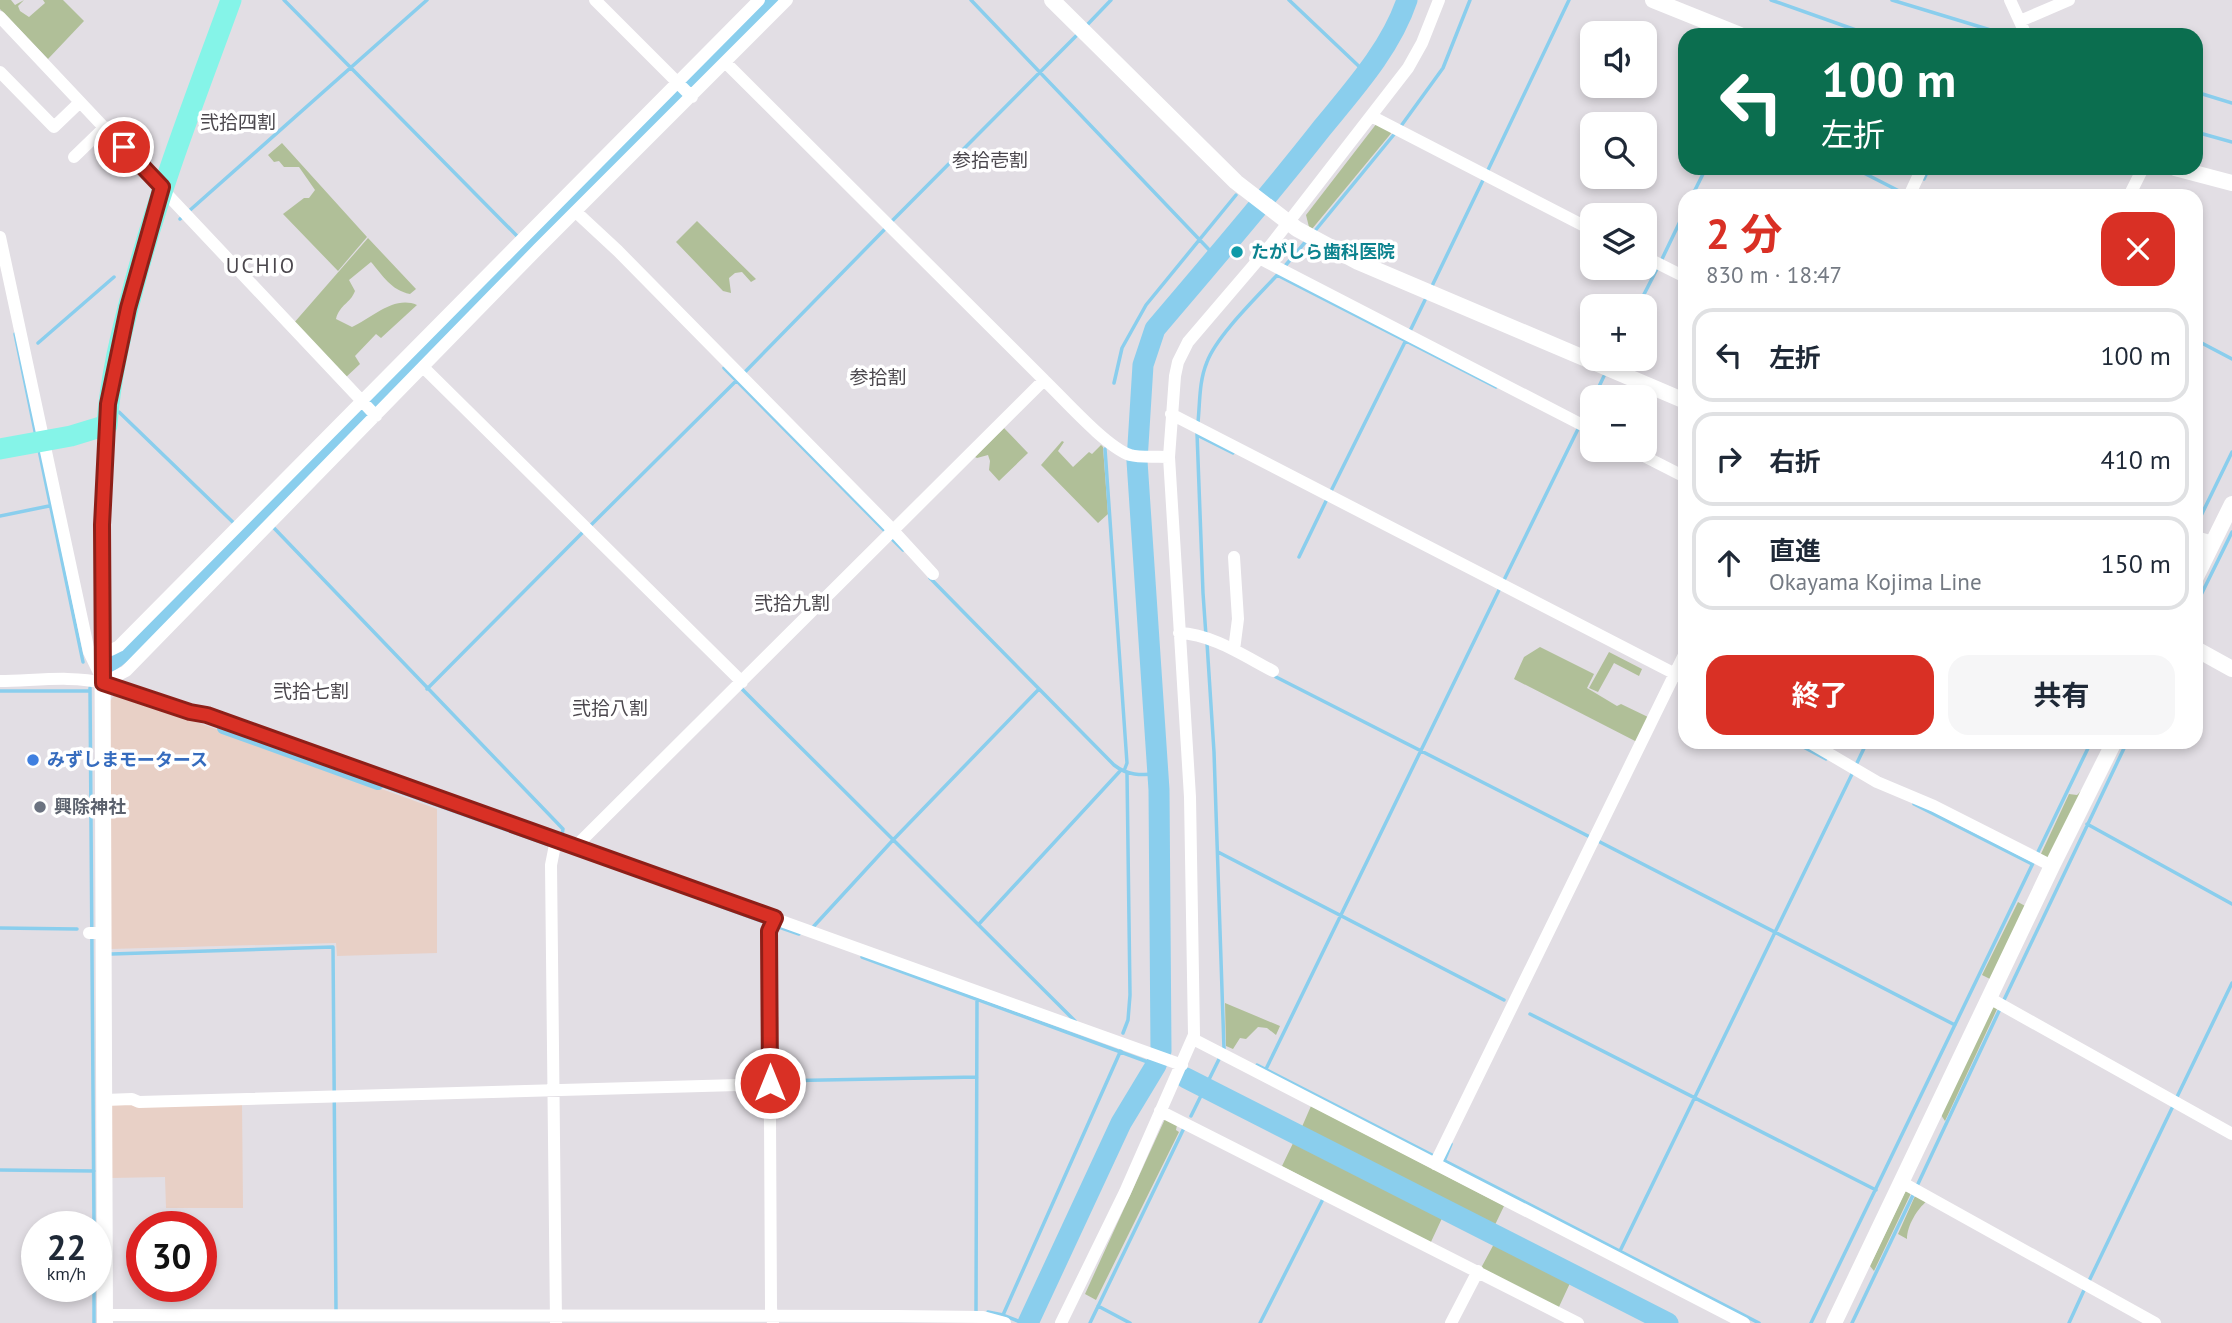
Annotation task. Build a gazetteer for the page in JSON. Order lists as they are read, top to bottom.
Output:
{
  "districts": [
    "弐拾四割",
    "参拾壱割",
    "UCHIO",
    "参拾割",
    "弐拾九割",
    "弐拾七割",
    "弐拾八割"
  ],
  "places": ["たがしら歯科医院", "みずしまモータース", "興除神社"],
  "page": {
    "map_buttons": ["+", "−"],
    "turn": ["100 m", "左折"],
    "heading": ["2 分", "830 m · 18:47"],
    "list": [
      {
        "name": "左折",
        "value": "100 m"
      },
      {
        "name": "右折",
        "value": "410 m"
      },
      {
        "name": "直進",
        "note": "Okayama Kojima Line",
        "value": "150 m"
      }
    ],
    "buttons": ["終了", "共有"],
    "speed": "22 km/h",
    "limit": "30"
  }
}
